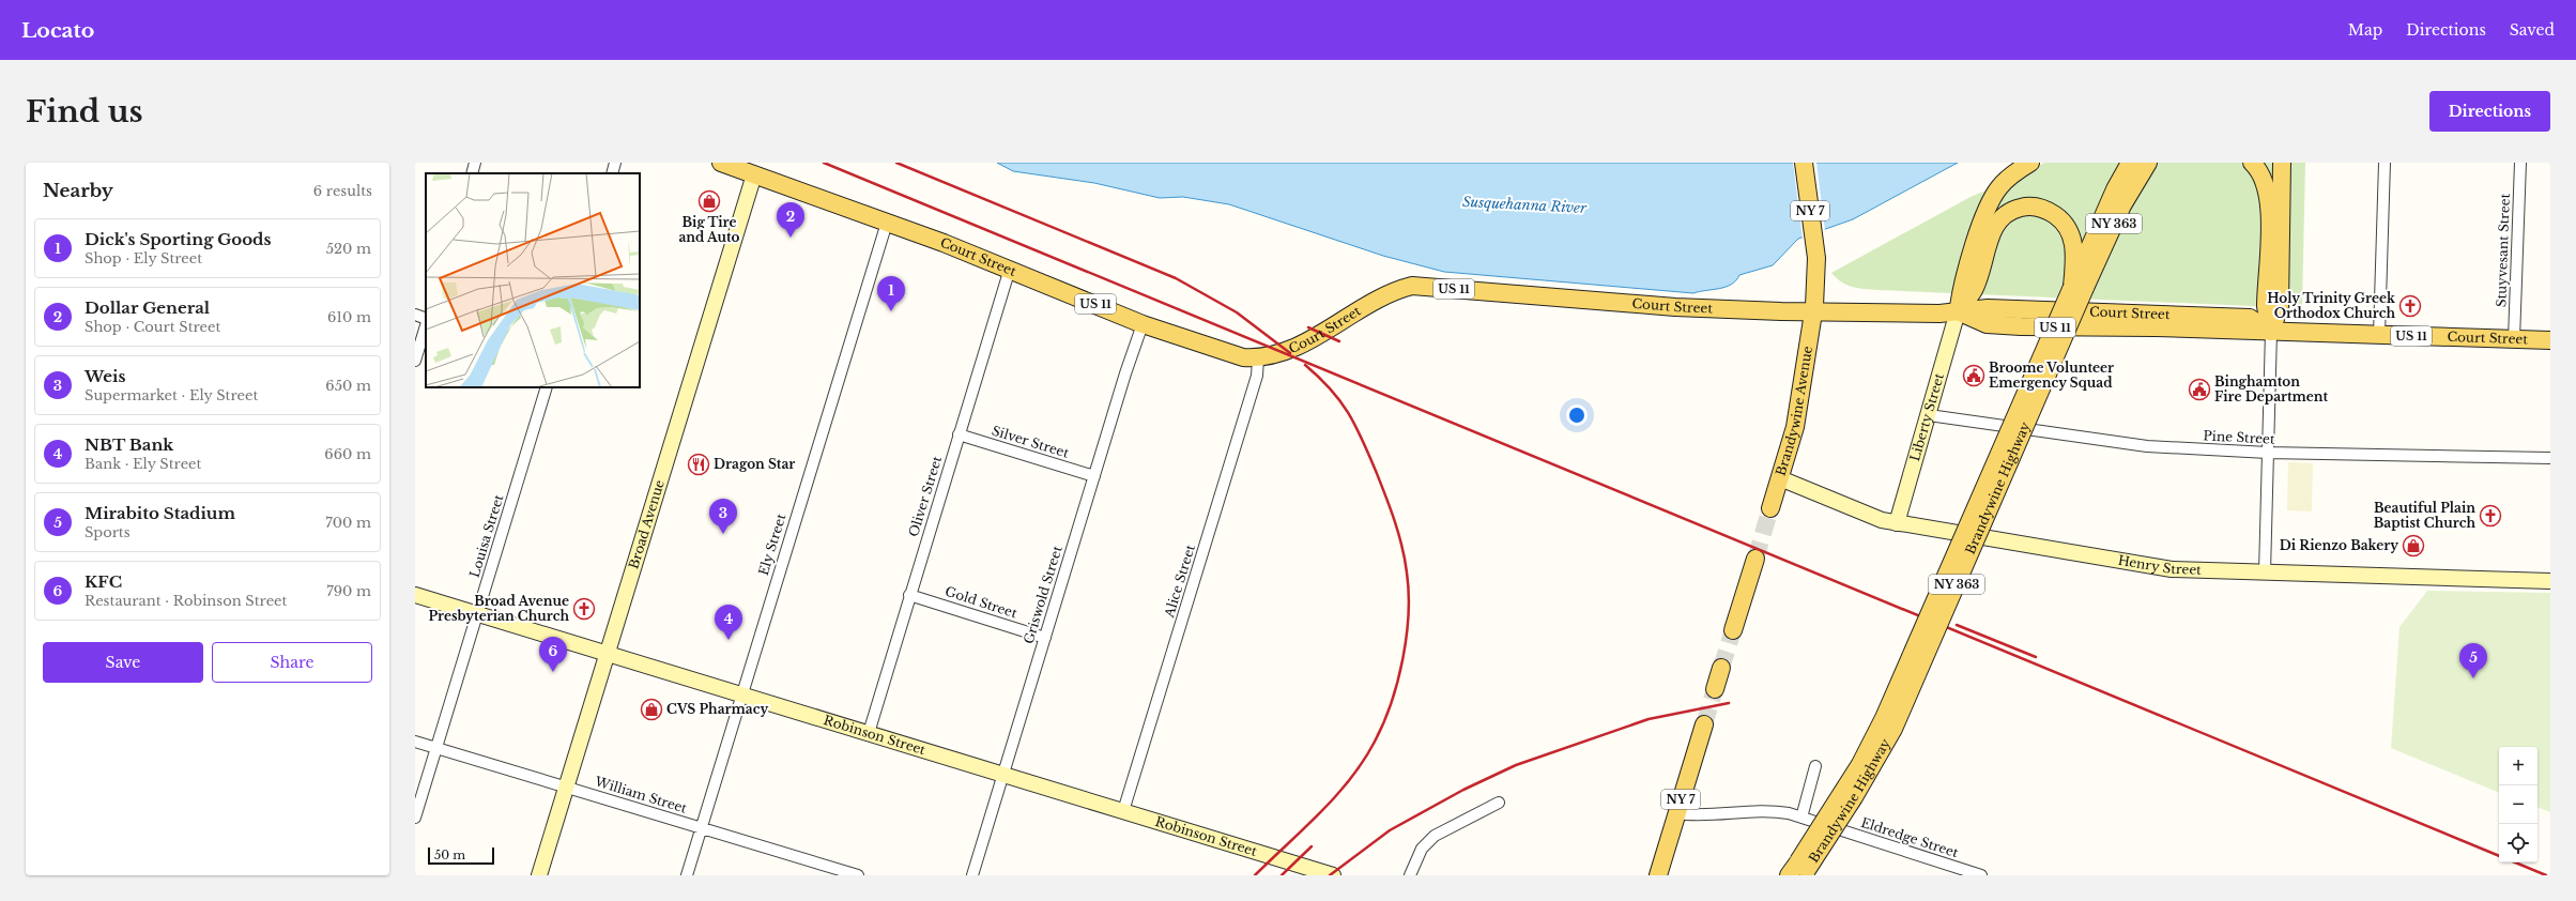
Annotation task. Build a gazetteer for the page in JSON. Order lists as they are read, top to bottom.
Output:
{
  "streets": {
    "main road": [
      "NY 7",
      "NY 363",
      "Court Street",
      "US 11",
      "Brandywine Avenue",
      "Brandywine Highway"
    ],
    "street": [
      "Stuyvesant Street",
      "Liberty Street",
      "Pine Street",
      "Silver Street",
      "Oliver Street",
      "Broad Avenue",
      "Louisa Street",
      "Ely Street",
      "Henry Street",
      "Alice Street",
      "Griswold Street",
      "Gold Street",
      "Robinson Street",
      "William Street",
      "Eldredge Street"
    ]
  },
  "crossings": [
    ["NY 7", "Court Street"],
    ["NY 7", "Brandywine Avenue"],
    ["NY 7", "Eldredge Street"],
    ["Stuyvesant Street", "Court Street"],
    ["Court Street", "Brandywine Avenue"],
    ["Court Street", "Liberty Street"],
    ["Court Street", "Oliver Street"],
    ["Court Street", "Broad Avenue"],
    ["Court Street", "Ely Street"],
    ["Court Street", "Alice Street"],
    ["Court Street", "Griswold Street"],
    ["Brandywine Avenue", "Henry Street"],
    ["Liberty Street", "Pine Street"],
    ["Liberty Street", "Henry Street"],
    ["Silver Street", "Oliver Street"],
    ["Silver Street", "Griswold Street"],
    ["Oliver Street", "Gold Street"],
    ["Oliver Street", "Robinson Street"],
    ["Broad Avenue", "Robinson Street"],
    ["Broad Avenue", "William Street"],
    ["Louisa Street", "Robinson Street"],
    ["Louisa Street", "William Street"],
    ["Ely Street", "Robinson Street"],
    ["Ely Street", "William Street"],
    ["Alice Street", "Robinson Street"],
    ["Griswold Street", "Gold Street"],
    ["Griswold Street", "Robinson Street"]
  ],
  "water": ["Susquehanna River"],
  "places": {
    "shop": ["Big Tire and Auto", "Di Rienzo Bakery", "CVS Pharmacy"],
    "church": ["Holy Trinity Greek Orthodox Church", "Beautiful Plain Baptist Church", "Broad Avenue Presbyterian Church"],
    "public building": ["Broome Volunteer Emergency Squad", "Binghamton Fire Department"],
    "restaurant": ["Dragon Star"]
  },
  "scale_bar": "50 m",
  "page": {
    "header": "Locato",
    "nav": ["Map", "Directions", "Saved"],
    "buttons": [
      "Directions",
      ["Save", "Share"]
    ],
    "title": "Find us",
    "heading": ["Nearby", "6 results"],
    "pins": [
      "2",
      "1",
      "3",
      "4",
      "6",
      "5"
    ],
    "list": [
      {
        "mark": "1",
        "name": "Dick's Sporting Goods",
        "note": "Shop · Ely Street",
        "value": "520 m"
      },
      {
        "mark": "2",
        "name": "Dollar General",
        "note": "Shop · Court Street",
        "value": "610 m"
      },
      {
        "mark": "3",
        "name": "Weis",
        "note": "Supermarket · Ely Street",
        "value": "650 m"
      },
      {
        "mark": "4",
        "name": "NBT Bank",
        "note": "Bank · Ely Street",
        "value": "660 m"
      },
      {
        "mark": "5",
        "name": "Mirabito Stadium",
        "note": "Sports",
        "value": "700 m"
      },
      {
        "mark": "6",
        "name": "KFC",
        "note": "Restaurant · Robinson Street",
        "value": "790 m"
      }
    ],
    "map_buttons": ["+", "−"],
    "scale": "50 m"
  }
}
